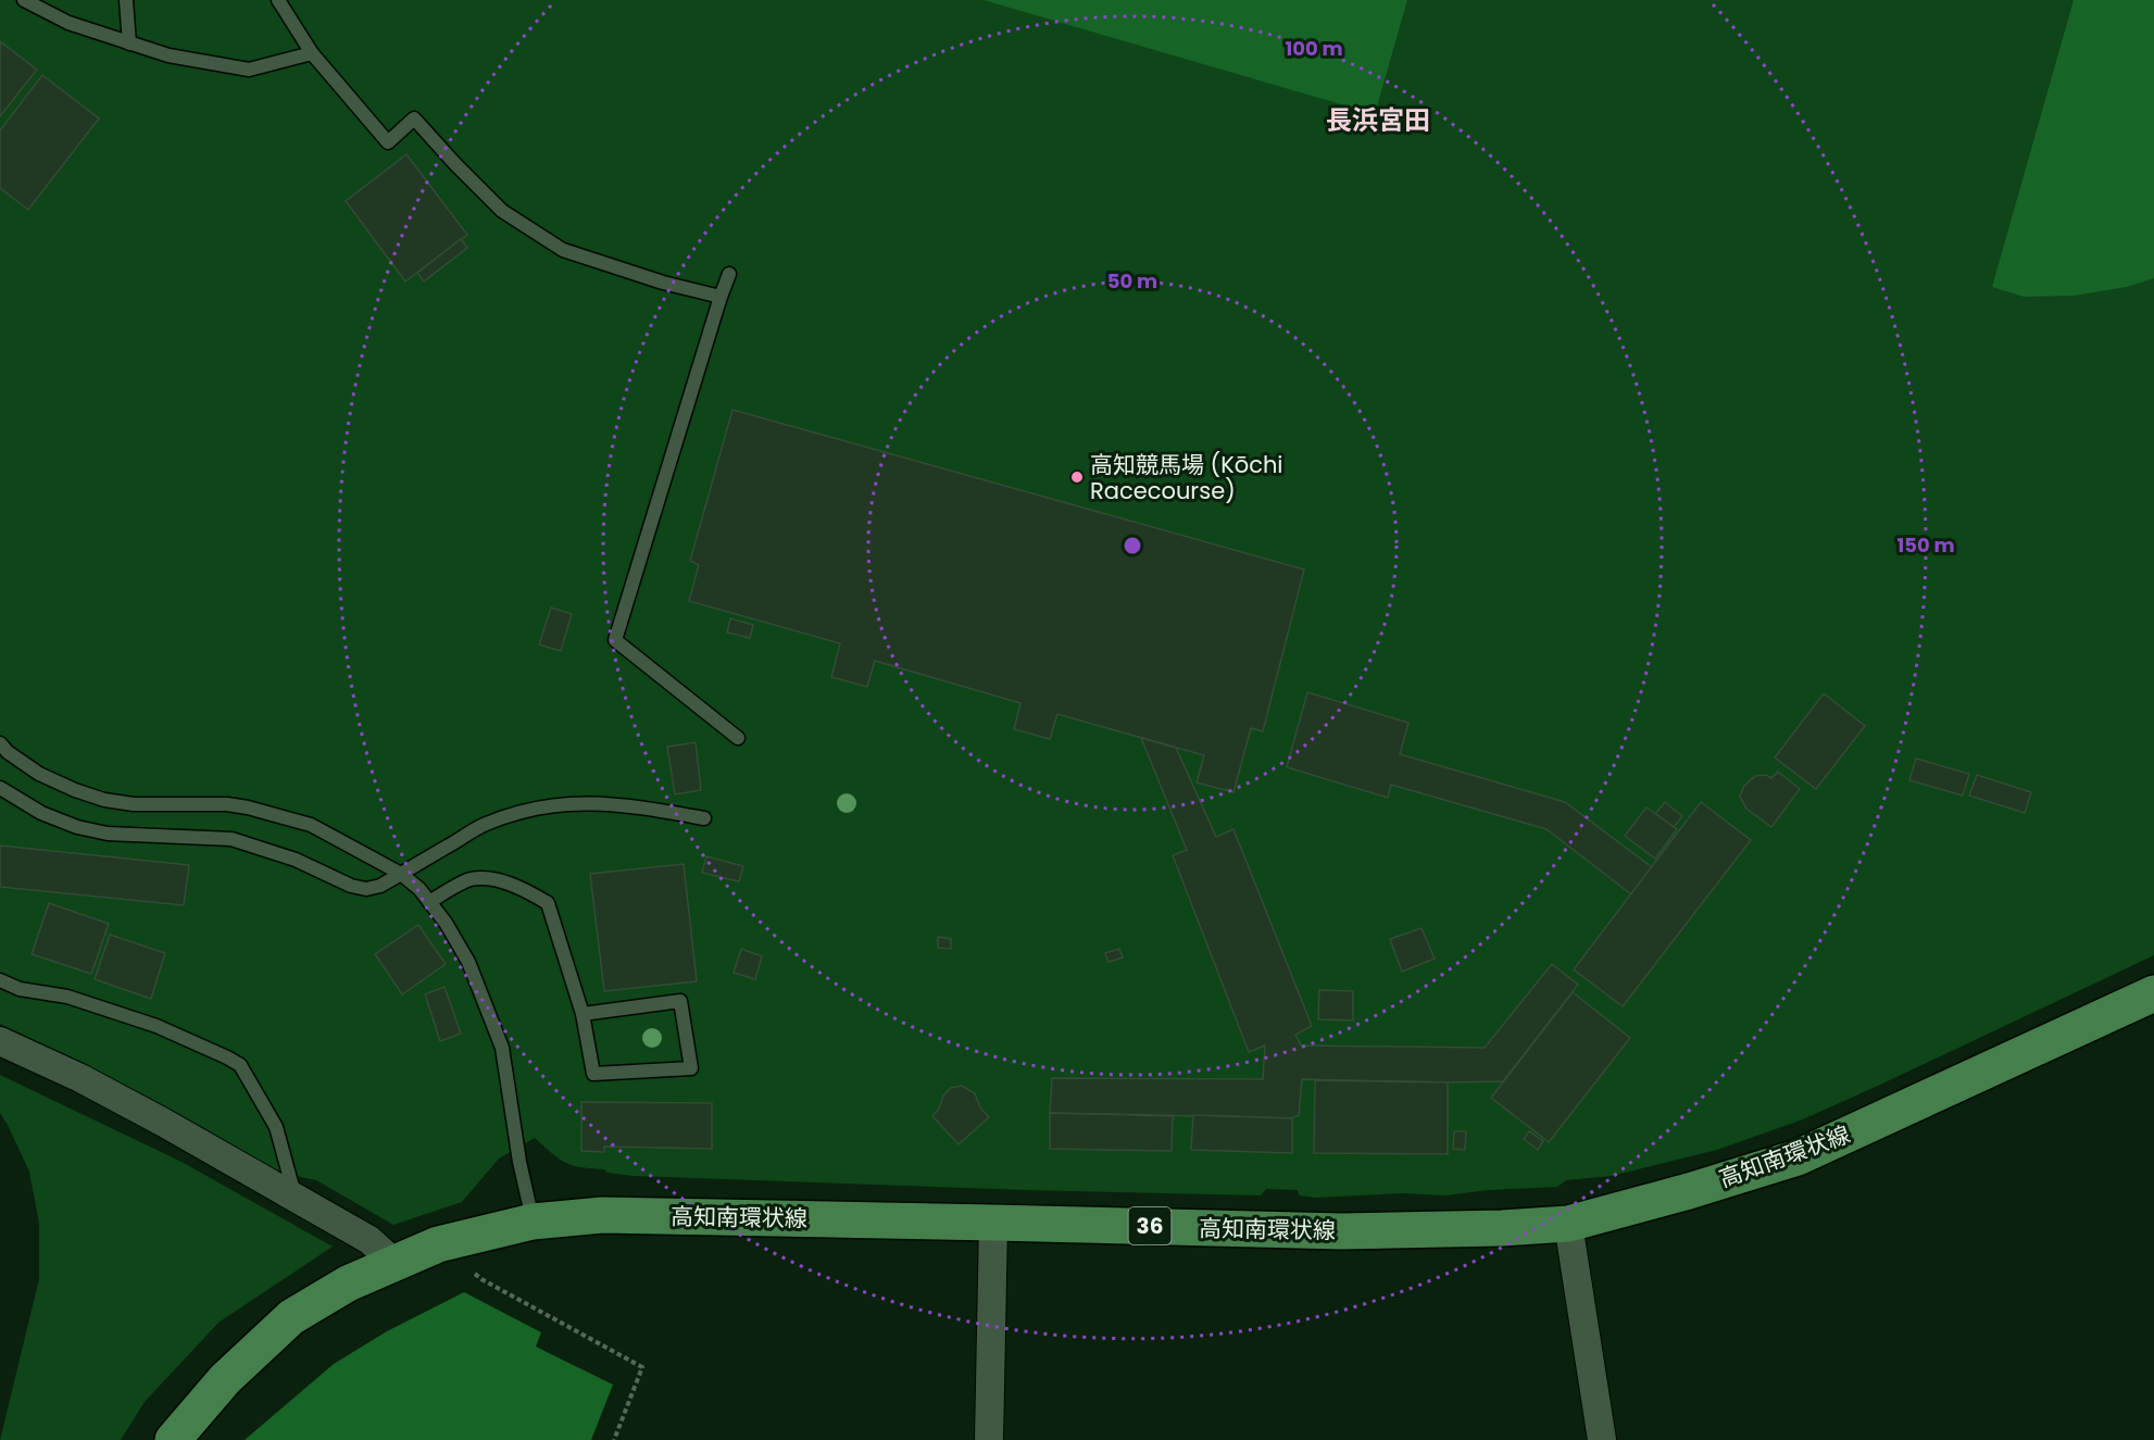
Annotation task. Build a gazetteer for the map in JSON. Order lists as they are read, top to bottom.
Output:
{
  "streets": {
    "main road": ["高知南環状線", "36"]
  },
  "districts": ["長浜宮田"],
  "places": ["高知競馬場 (Kōchi Racecourse)"],
  "rings": ["100 m", "50 m", "150 m"]
}
